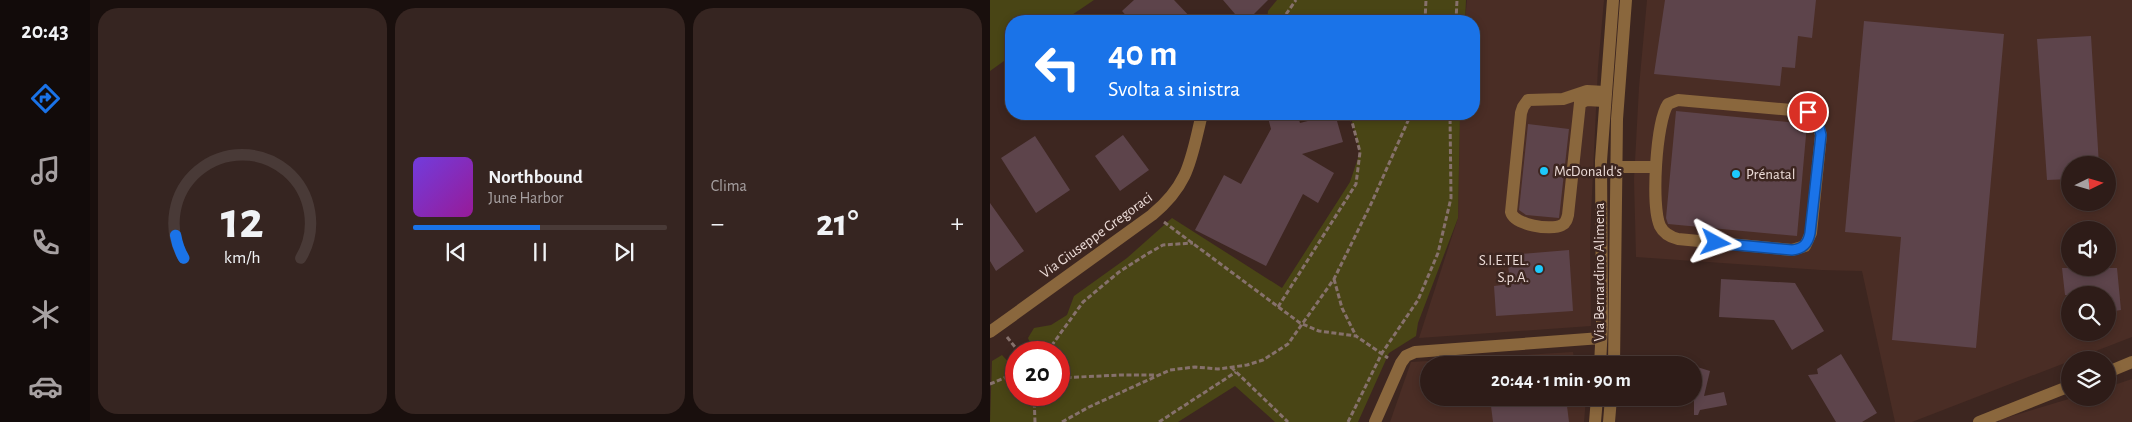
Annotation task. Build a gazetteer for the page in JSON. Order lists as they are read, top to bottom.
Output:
{
  "streets": {
    "street": ["Via Giuseppe Gregoraci", "Via Bernardino Alimena"]
  },
  "places": ["McDonald's", "Prénatal", "S.I.E.TEL. S.p.A."],
  "north": "right",
  "page": {
    "tabs": "20:43",
    "tile": "Clima",
    "turn": ["40 m", "Svolta a sinistra"],
    "song": ["Northbound", "June Harbor"],
    "heat": ["−", "21°", "+"],
    "limit": "20",
    "trip": "20:44 · 1 min · 90 m",
    "gauge": ["12", "km/h"]
  }
}
